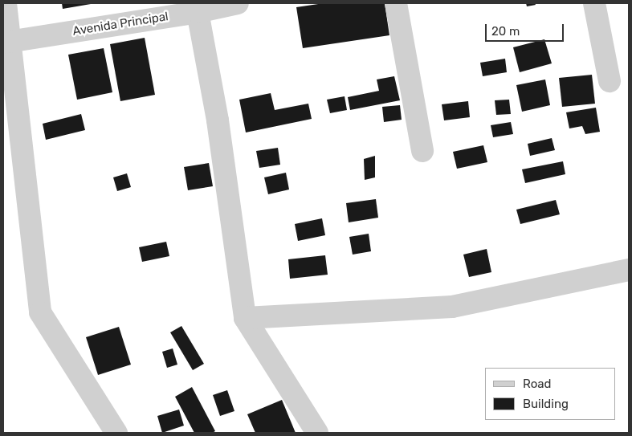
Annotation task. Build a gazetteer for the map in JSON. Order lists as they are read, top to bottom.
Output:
{
  "streets": {
    "street": ["Avenida Principal"]
  },
  "legend": ["Road", "Building"],
  "scale_bar": "20 m"
}
